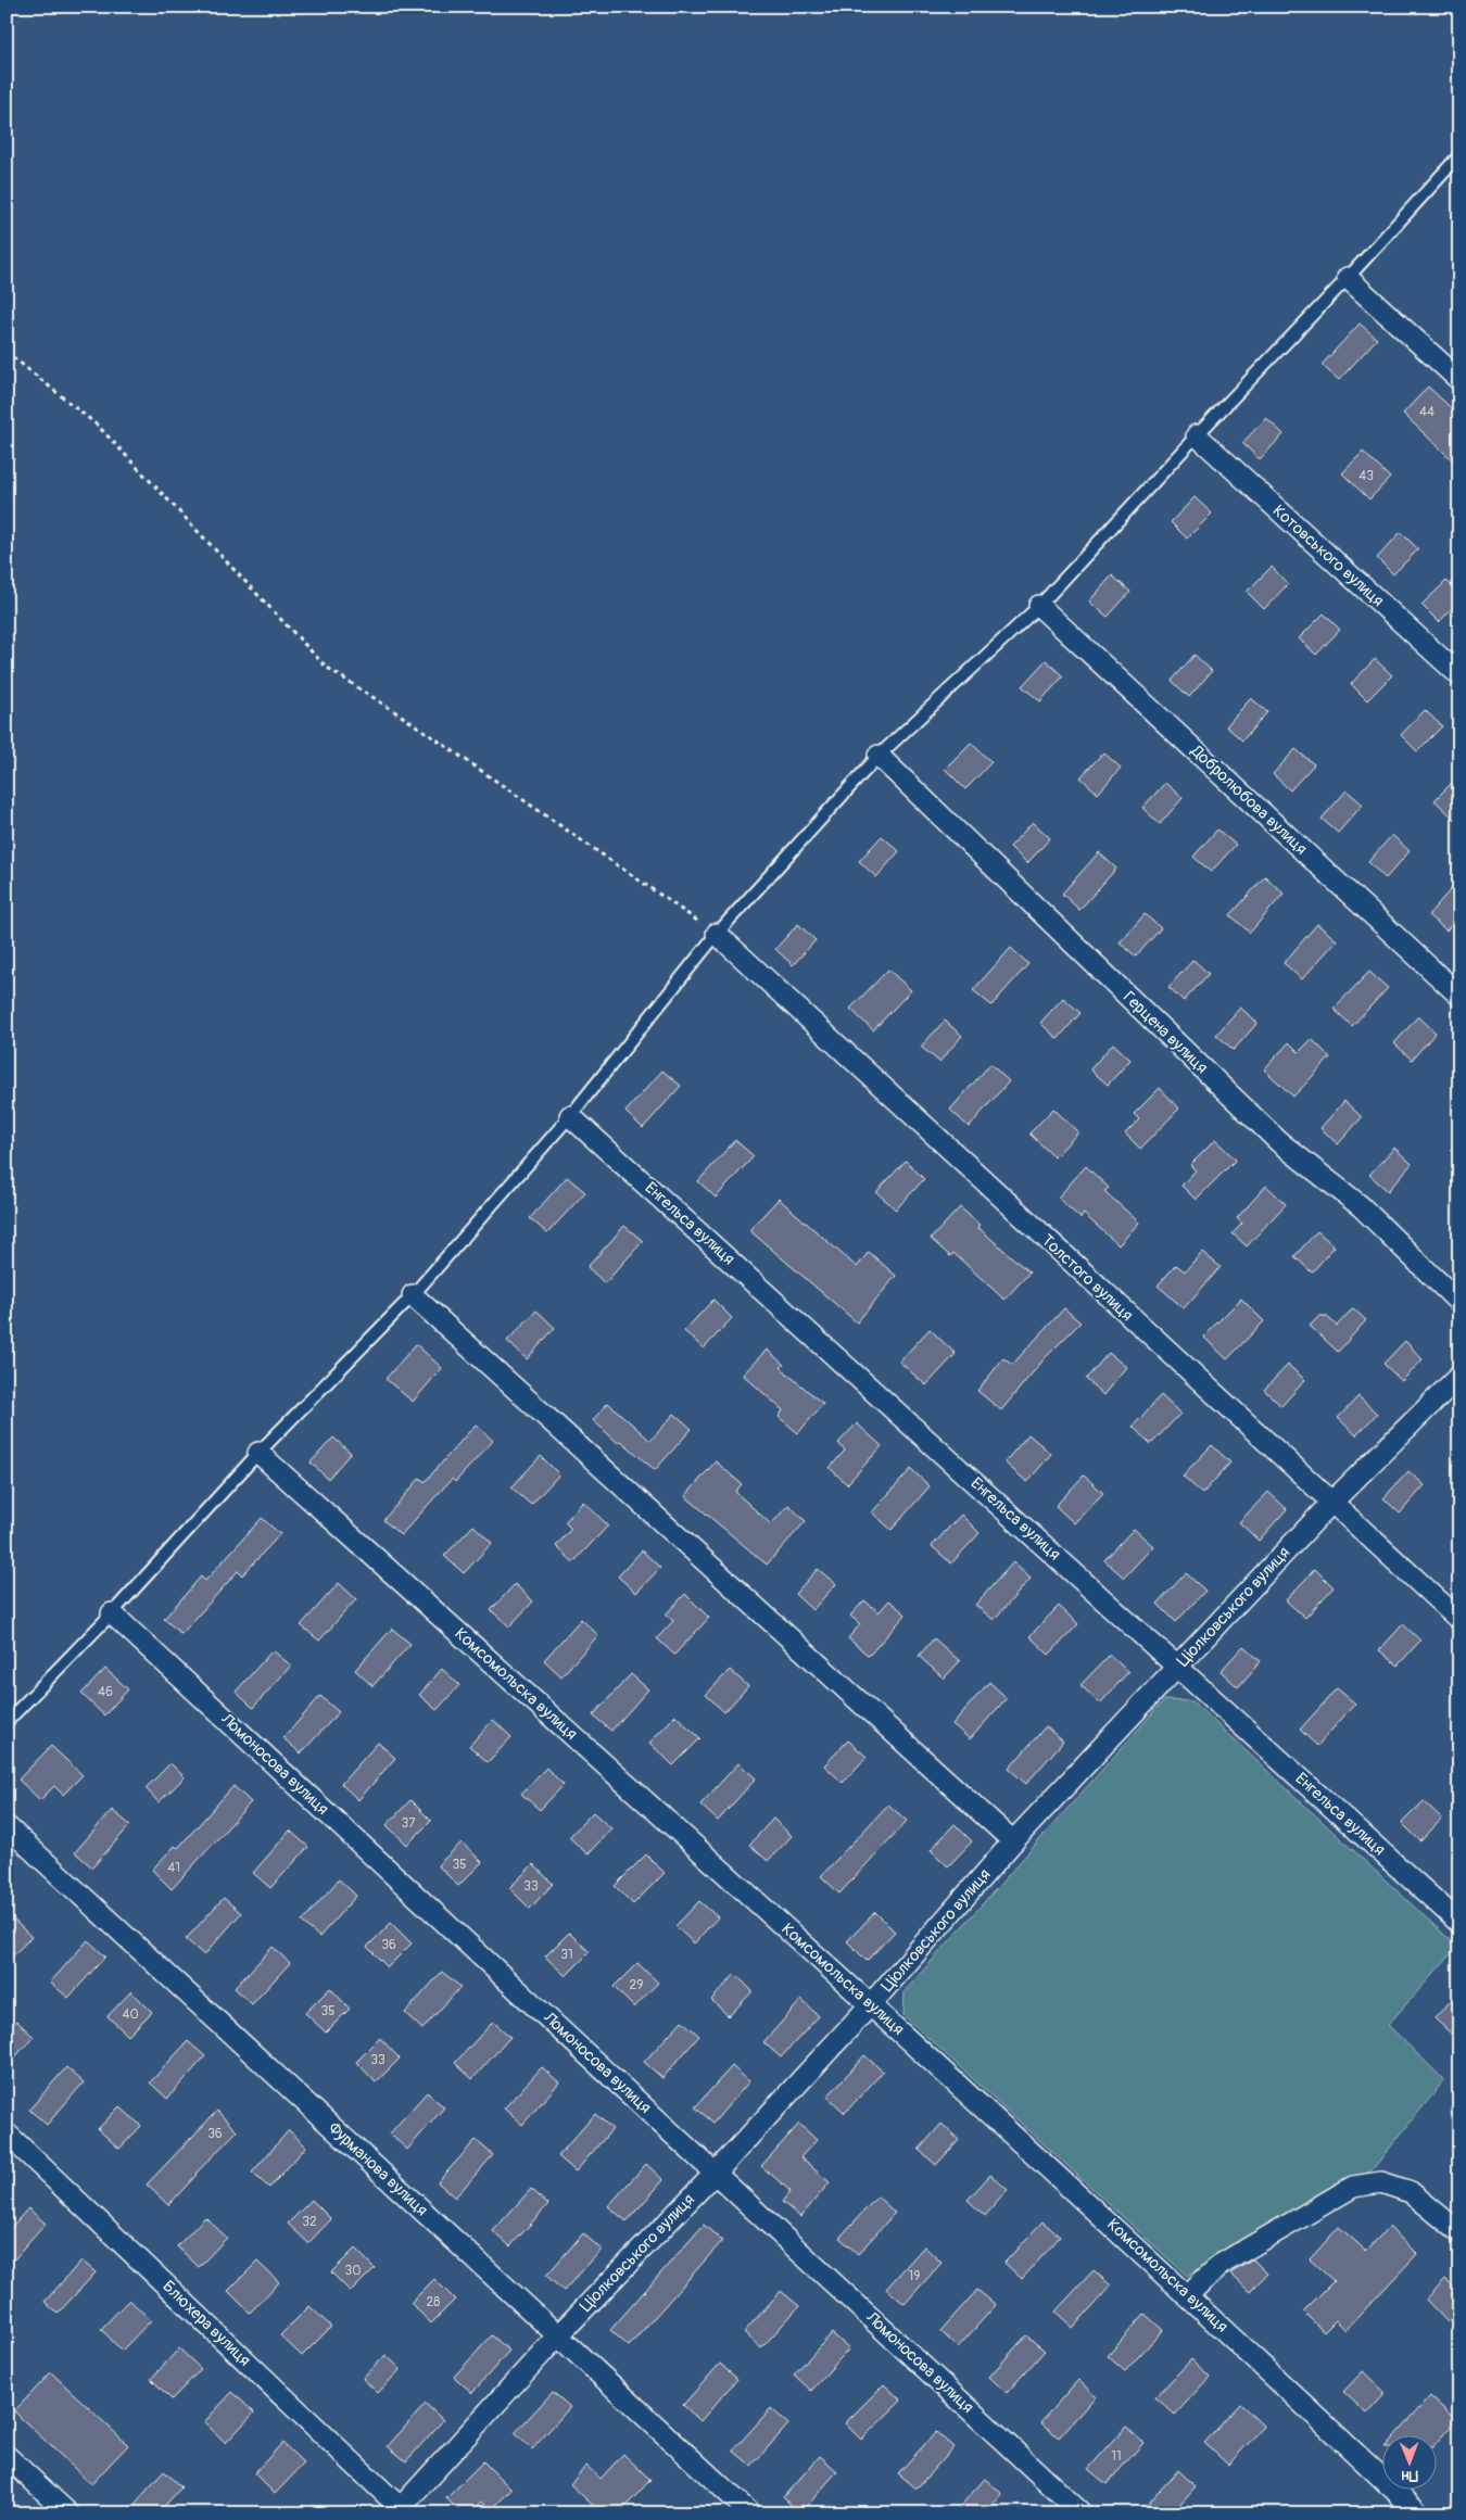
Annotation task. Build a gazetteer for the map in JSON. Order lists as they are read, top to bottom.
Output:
{
  "streets": {
    "street": [
      "Котовського вулиця",
      "Добролюбова вулиця",
      "Герцена вулиця",
      "Енгельса вулиця",
      "Толстого вулиця",
      "Ціолковського вулиця",
      "Комсомольска вулиця",
      "Ломоносова вулиця",
      "Фурманова вулиця",
      "Блюхера вулиця"
    ]
  },
  "crossings": [
    ["Енгельса вулиця", "Ціолковського вулиця"],
    ["Толстого вулиця", "Ціолковського вулиця"],
    ["Ціолковського вулиця", "Комсомольска вулиця"],
    ["Ціолковського вулиця", "Ломоносова вулиця"],
    ["Ціолковського вулиця", "Фурманова вулиця"],
    ["Ціолковського вулиця", "Блюхера вулиця"]
  ],
  "house_numbers": [
    "44",
    "43",
    "46",
    "37",
    "35",
    "41",
    "33",
    "36",
    "31",
    "29",
    "35",
    "40",
    "33",
    "36",
    "32",
    "30",
    "19",
    "28",
    "11"
  ],
  "north": "bottom"
}
